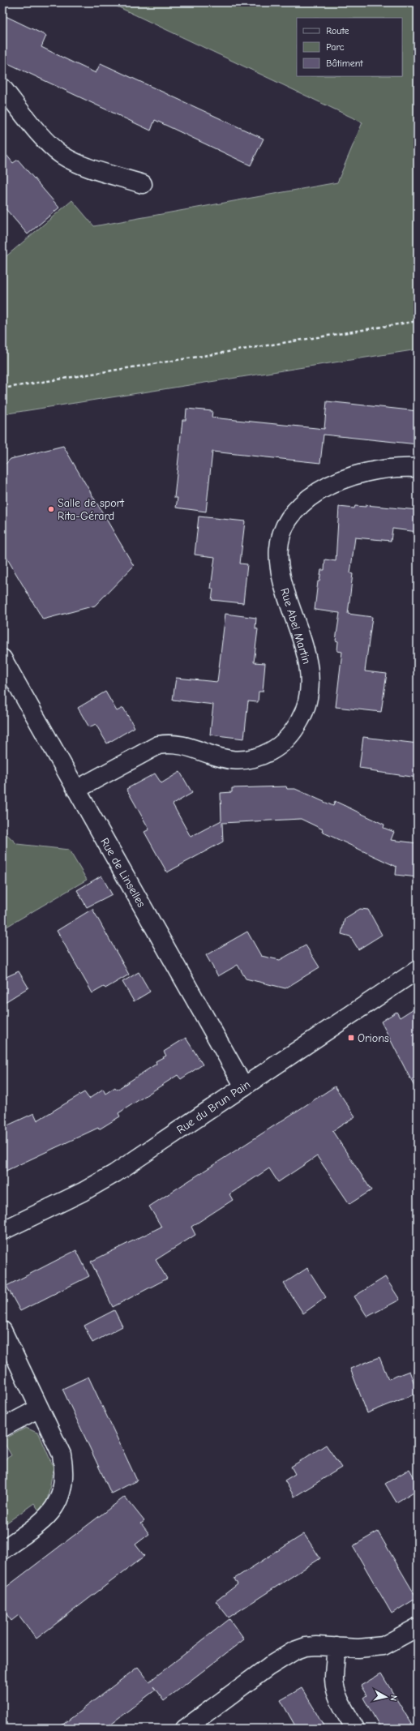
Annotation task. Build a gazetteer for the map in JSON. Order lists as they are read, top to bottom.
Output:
{
  "streets": {
    "street": ["Rue Abel Martin", "Rue de Linselles", "Rue du Brun Pain"]
  },
  "crossings": [
    ["Rue Abel Martin", "Rue de Linselles"],
    ["Rue de Linselles", "Rue du Brun Pain"]
  ],
  "places": {
    "other": ["Salle de sport Rita-Gérard"],
    "transit": ["Orions"]
  },
  "legend": ["Route", "Parc", "Bâtiment"],
  "north": "right"
}
